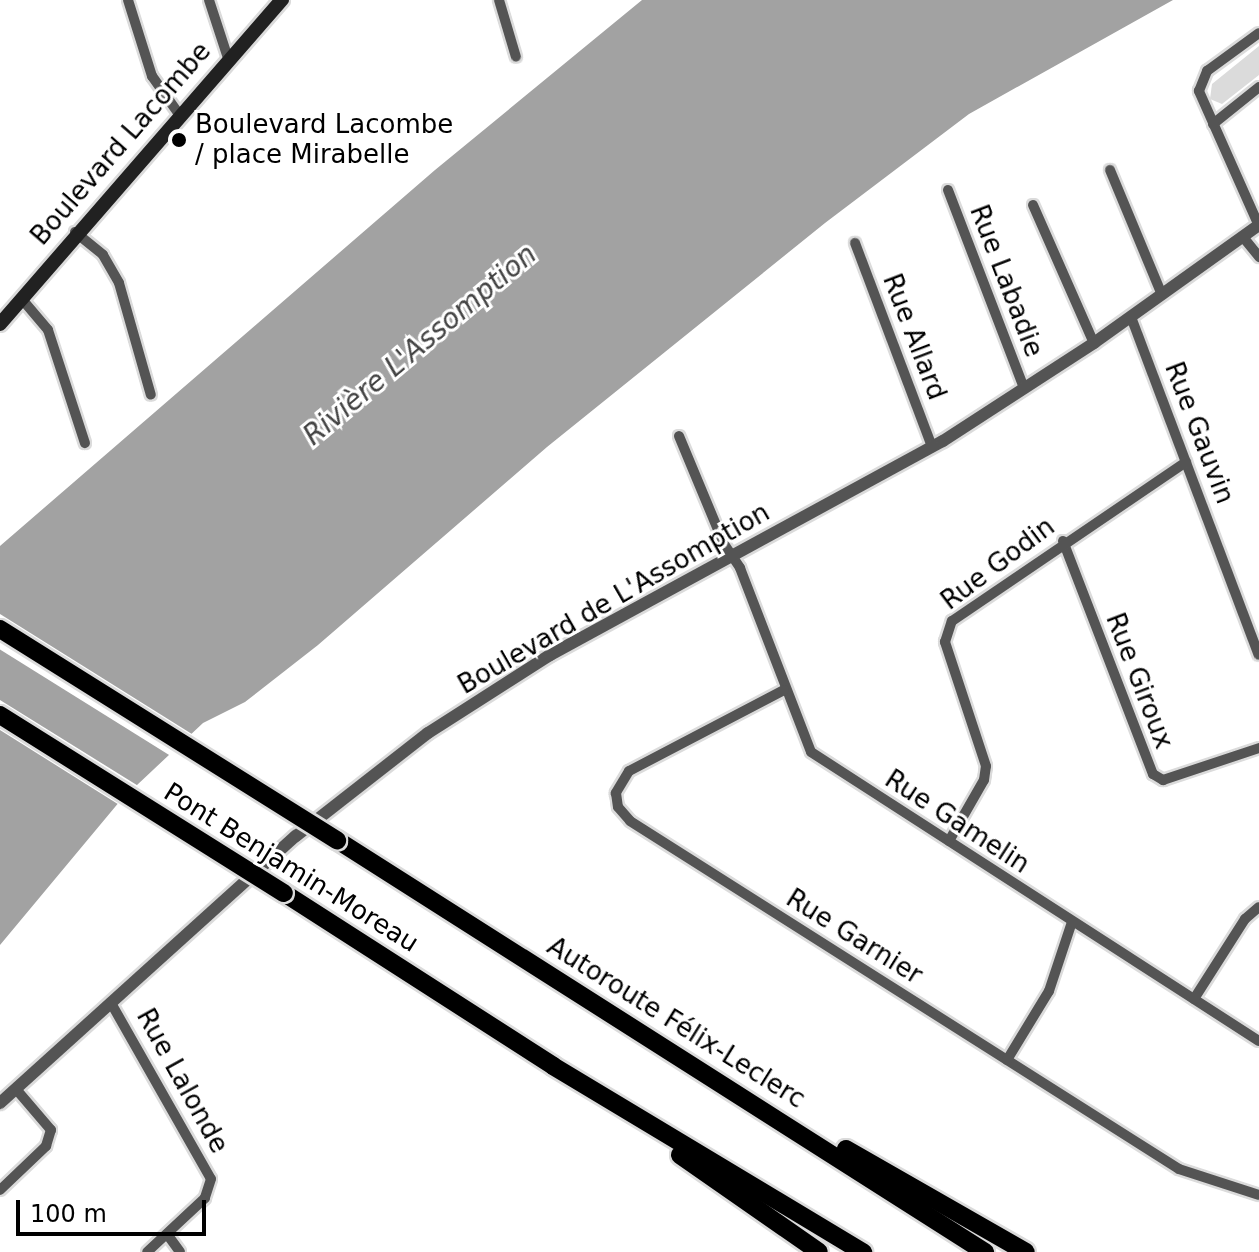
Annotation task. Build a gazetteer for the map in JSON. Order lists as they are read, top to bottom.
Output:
{
  "streets": {
    "highway": ["Pont Benjamin-Moreau", "Autoroute Félix-Leclerc"],
    "main road": ["Boulevard Lacombe"],
    "street": [
      "Rue Labadie",
      "Rue Allard",
      "Rue Gauvin",
      "Rue Godin",
      "Boulevard de L'Assomption",
      "Rue Giroux",
      "Rue Gamelin",
      "Rue Garnier",
      "Rue Lalonde"
    ]
  },
  "crossings": [
    ["Rue Labadie", "Boulevard de L'Assomption"],
    ["Rue Allard", "Boulevard de L'Assomption"],
    ["Rue Gauvin", "Rue Godin"],
    ["Rue Gauvin", "Boulevard de L'Assomption"],
    ["Rue Godin", "Rue Giroux"],
    ["Rue Godin", "Rue Gamelin"],
    ["Boulevard de L'Assomption", "Rue Gamelin"],
    ["Boulevard de L'Assomption", "Rue Lalonde"],
    ["Rue Gamelin", "Rue Garnier"],
    ["Pont Benjamin-Moreau", "Autoroute Félix-Leclerc"]
  ],
  "water": ["Rivière L'Assomption"],
  "places": ["Boulevard Lacombe / place Mirabelle"],
  "scale_bar": "100 m"
}
